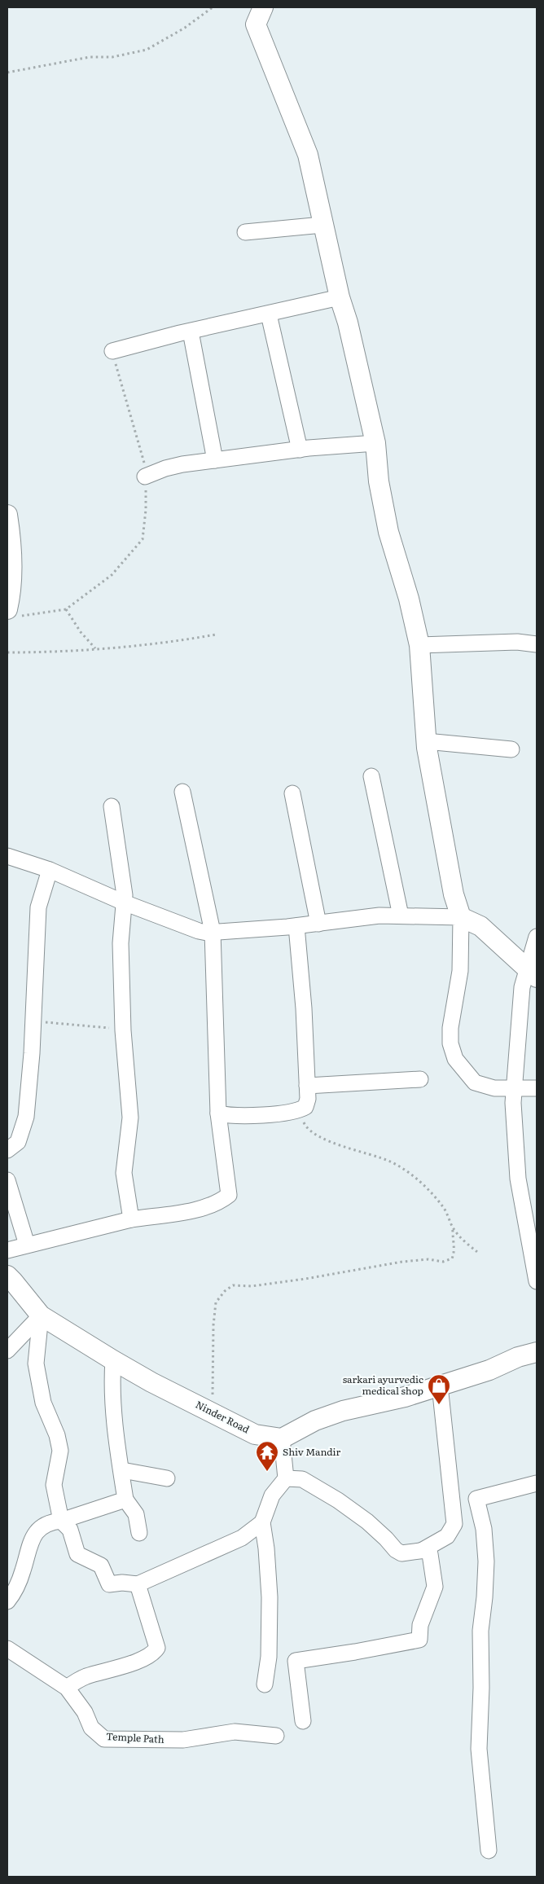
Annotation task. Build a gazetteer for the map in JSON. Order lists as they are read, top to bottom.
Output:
{
  "streets": {
    "street": ["Ninder Road", "Temple Path"]
  },
  "places": {
    "shop": ["sarkari ayurvedic medical shop"],
    "temple": ["Shiv Mandir"]
  }
}
